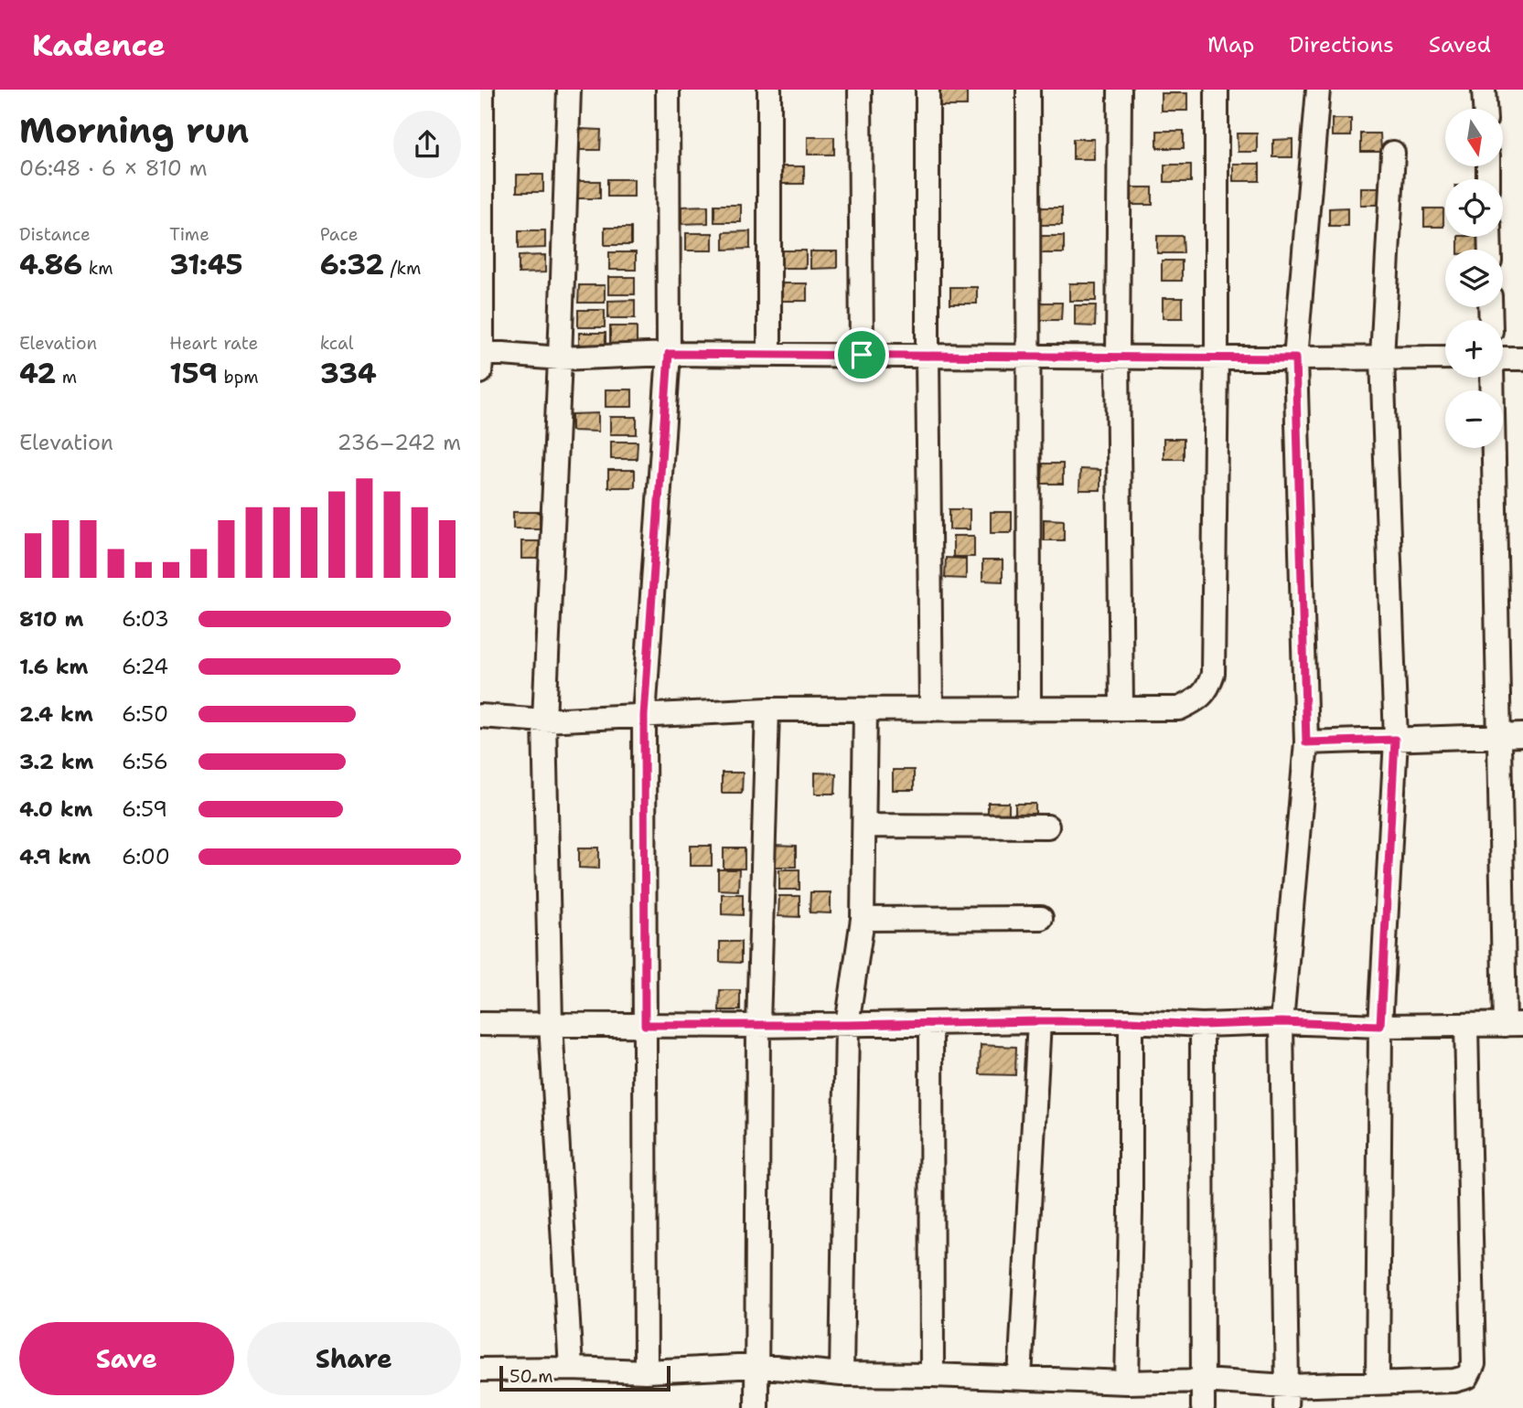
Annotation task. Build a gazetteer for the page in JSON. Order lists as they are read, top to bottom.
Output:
{
  "scale_bar": "50 m",
  "north": "bottom",
  "page": {
    "header": "Kadence",
    "nav": ["Map", "Directions", "Saved"],
    "heading": ["Morning run", "06:48 · 6 × 810 m"],
    "map_buttons": ["+", "−"],
    "stats": [
      ["Distance", "4.86 km"],
      ["Time", "31:45"],
      ["Pace", "6:32 /km"],
      ["Elevation", "42 m"],
      ["Heart rate", "159 bpm"],
      ["kcal", "334"]
    ],
    "chart": ["Elevation", "236–242 m"],
    "list": [
      {
        "name": "810 m",
        "note": "6:03"
      },
      {
        "name": "1.6 km",
        "note": "6:24"
      },
      {
        "name": "2.4 km",
        "note": "6:50"
      },
      {
        "name": "3.2 km",
        "note": "6:56"
      },
      {
        "name": "4.0 km",
        "note": "6:59"
      },
      {
        "name": "4.9 km",
        "note": "6:00"
      }
    ],
    "buttons": ["Save", "Share"],
    "scale": "50 m"
  }
}
